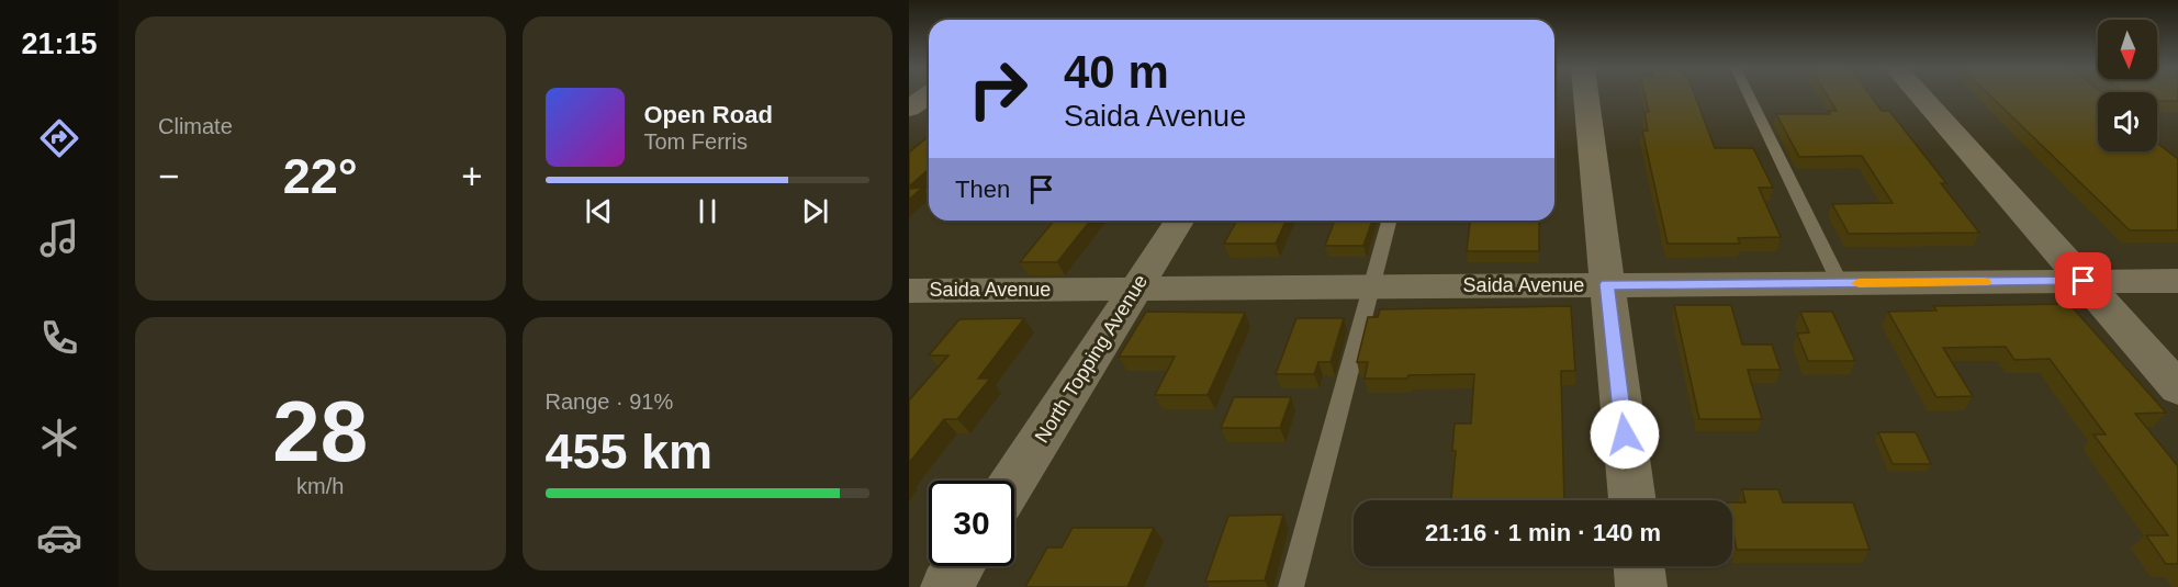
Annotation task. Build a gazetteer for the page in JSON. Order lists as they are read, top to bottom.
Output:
{
  "streets": {
    "street": ["Saida Avenue", "North Topping Avenue"]
  },
  "crossings": [
    ["Saida Avenue", "North Topping Avenue"]
  ],
  "north": "bottom",
  "page": {
    "tabs": "21:15",
    "tile": [
      "Climate",
      ["28", "km/h"],
      ["Range · 91%", "455 km"]
    ],
    "turn": ["40 m", "Saida Avenue"],
    "song": ["Open Road", "Tom Ferris"],
    "heat": ["−", "22°", "+"],
    "then": "Then",
    "limit": "30",
    "trip": "21:16 · 1 min · 140 m"
  }
}
